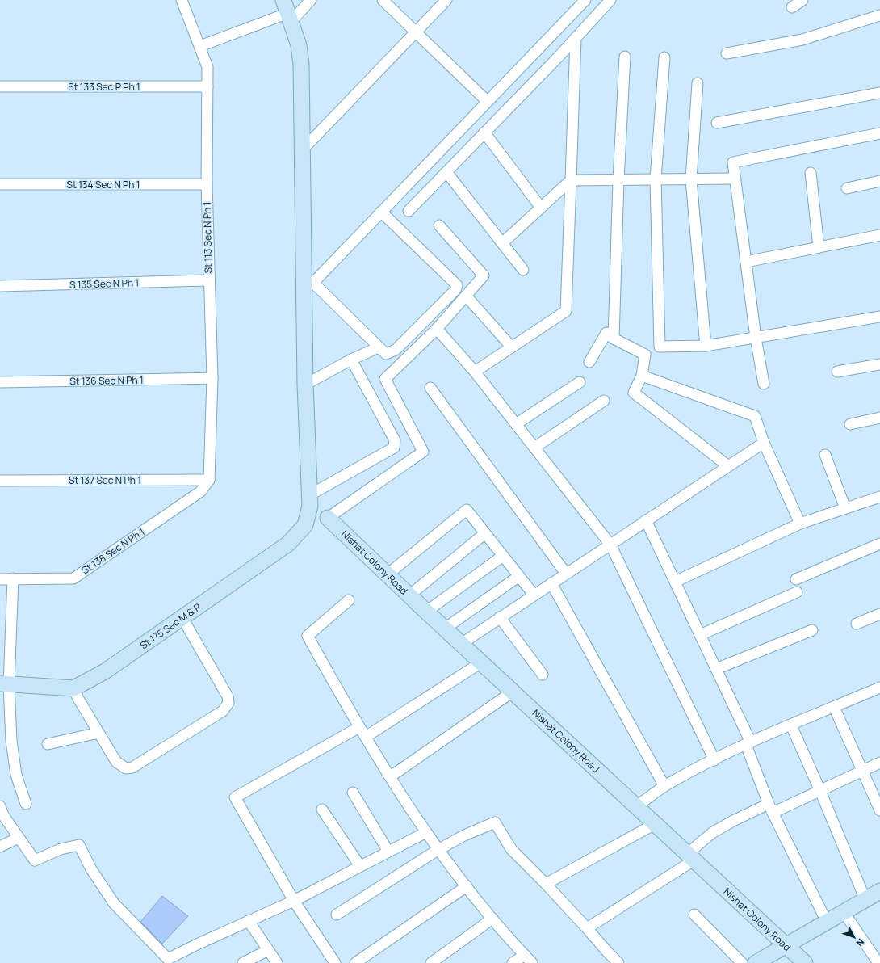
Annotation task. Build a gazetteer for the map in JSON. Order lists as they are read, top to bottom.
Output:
{
  "streets": {
    "street": [
      "St 133 Sec P Ph 1",
      "St 134 Sec N Ph 1",
      "St 113 Sec N Ph 1",
      "S 135 Sec N Ph 1",
      "St 136 Sec N Ph 1",
      "St 137 Sec N Ph 1",
      "St 138 Sec N Ph 1",
      "Nishat Colony Road",
      "St 175 Sec M & P"
    ]
  },
  "crossings": [
    ["St 133 Sec P Ph 1", "St 113 Sec N Ph 1"],
    ["St 134 Sec N Ph 1", "St 113 Sec N Ph 1"],
    ["St 113 Sec N Ph 1", "S 135 Sec N Ph 1"],
    ["St 113 Sec N Ph 1", "St 136 Sec N Ph 1"],
    ["St 113 Sec N Ph 1", "St 137 Sec N Ph 1"],
    ["St 113 Sec N Ph 1", "St 138 Sec N Ph 1"],
    ["St 137 Sec N Ph 1", "St 138 Sec N Ph 1"]
  ],
  "north": "bottom right"
}
